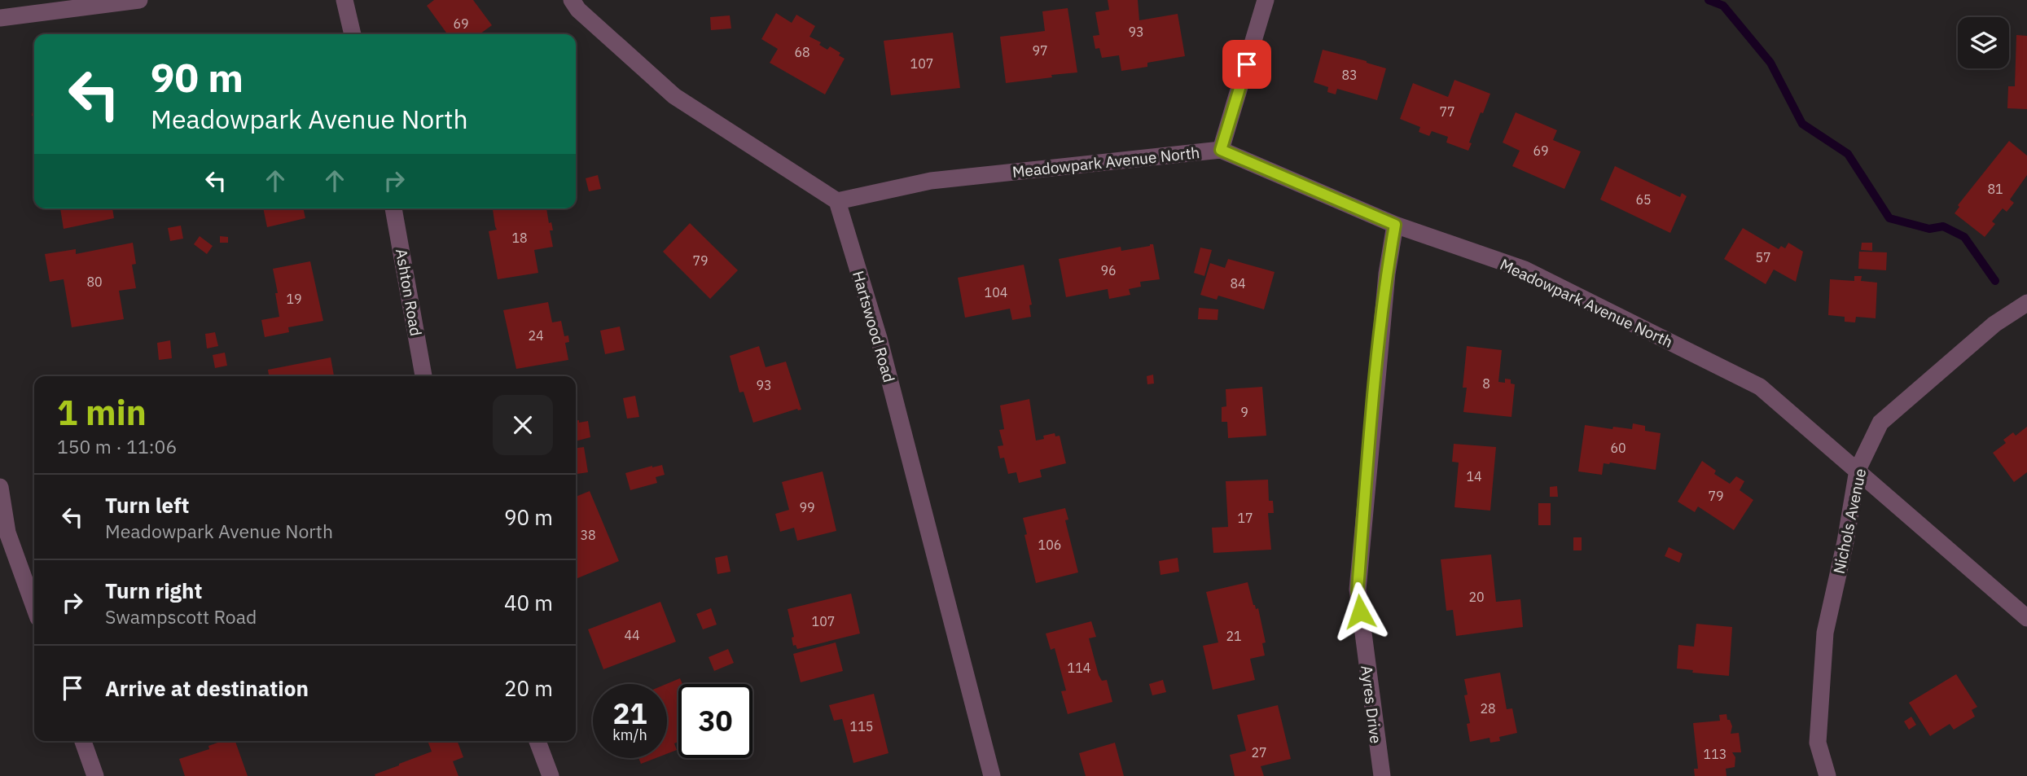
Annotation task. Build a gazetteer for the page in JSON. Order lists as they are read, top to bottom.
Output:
{
  "streets": {
    "street": [
      "Meadowpark Avenue North",
      "Ashton Road",
      "Hartswood Road",
      "Nichols Avenue",
      "Ayres Drive"
    ]
  },
  "crossings": [
    ["Meadowpark Avenue North", "Hartswood Road"],
    ["Meadowpark Avenue North", "Nichols Avenue"],
    ["Meadowpark Avenue North", "Ayres Drive"]
  ],
  "house_numbers": [
    "69",
    "93",
    "97",
    "68",
    "107",
    "83",
    "77",
    "69",
    "81",
    "65",
    "18",
    "57",
    "79",
    "96",
    "80",
    "84",
    "104",
    "19",
    "24",
    "8",
    "93",
    "9",
    "60",
    "14",
    "79",
    "99",
    "17",
    "38",
    "106",
    "20",
    "107",
    "44",
    "21",
    "114",
    "28",
    "115",
    "27",
    "113"
  ],
  "page": {
    "turn": ["90 m", "Meadowpark Avenue North"],
    "heading": ["1 min", "150 m · 11:06"],
    "list": [
      {
        "name": "Turn left",
        "note": "Meadowpark Avenue North",
        "value": "90 m"
      },
      {
        "name": "Turn right",
        "note": "Swampscott Road",
        "value": "40 m"
      },
      {
        "name": "Arrive at destination",
        "value": "20 m"
      }
    ],
    "speed": "21 km/h",
    "limit": "30"
  }
}
